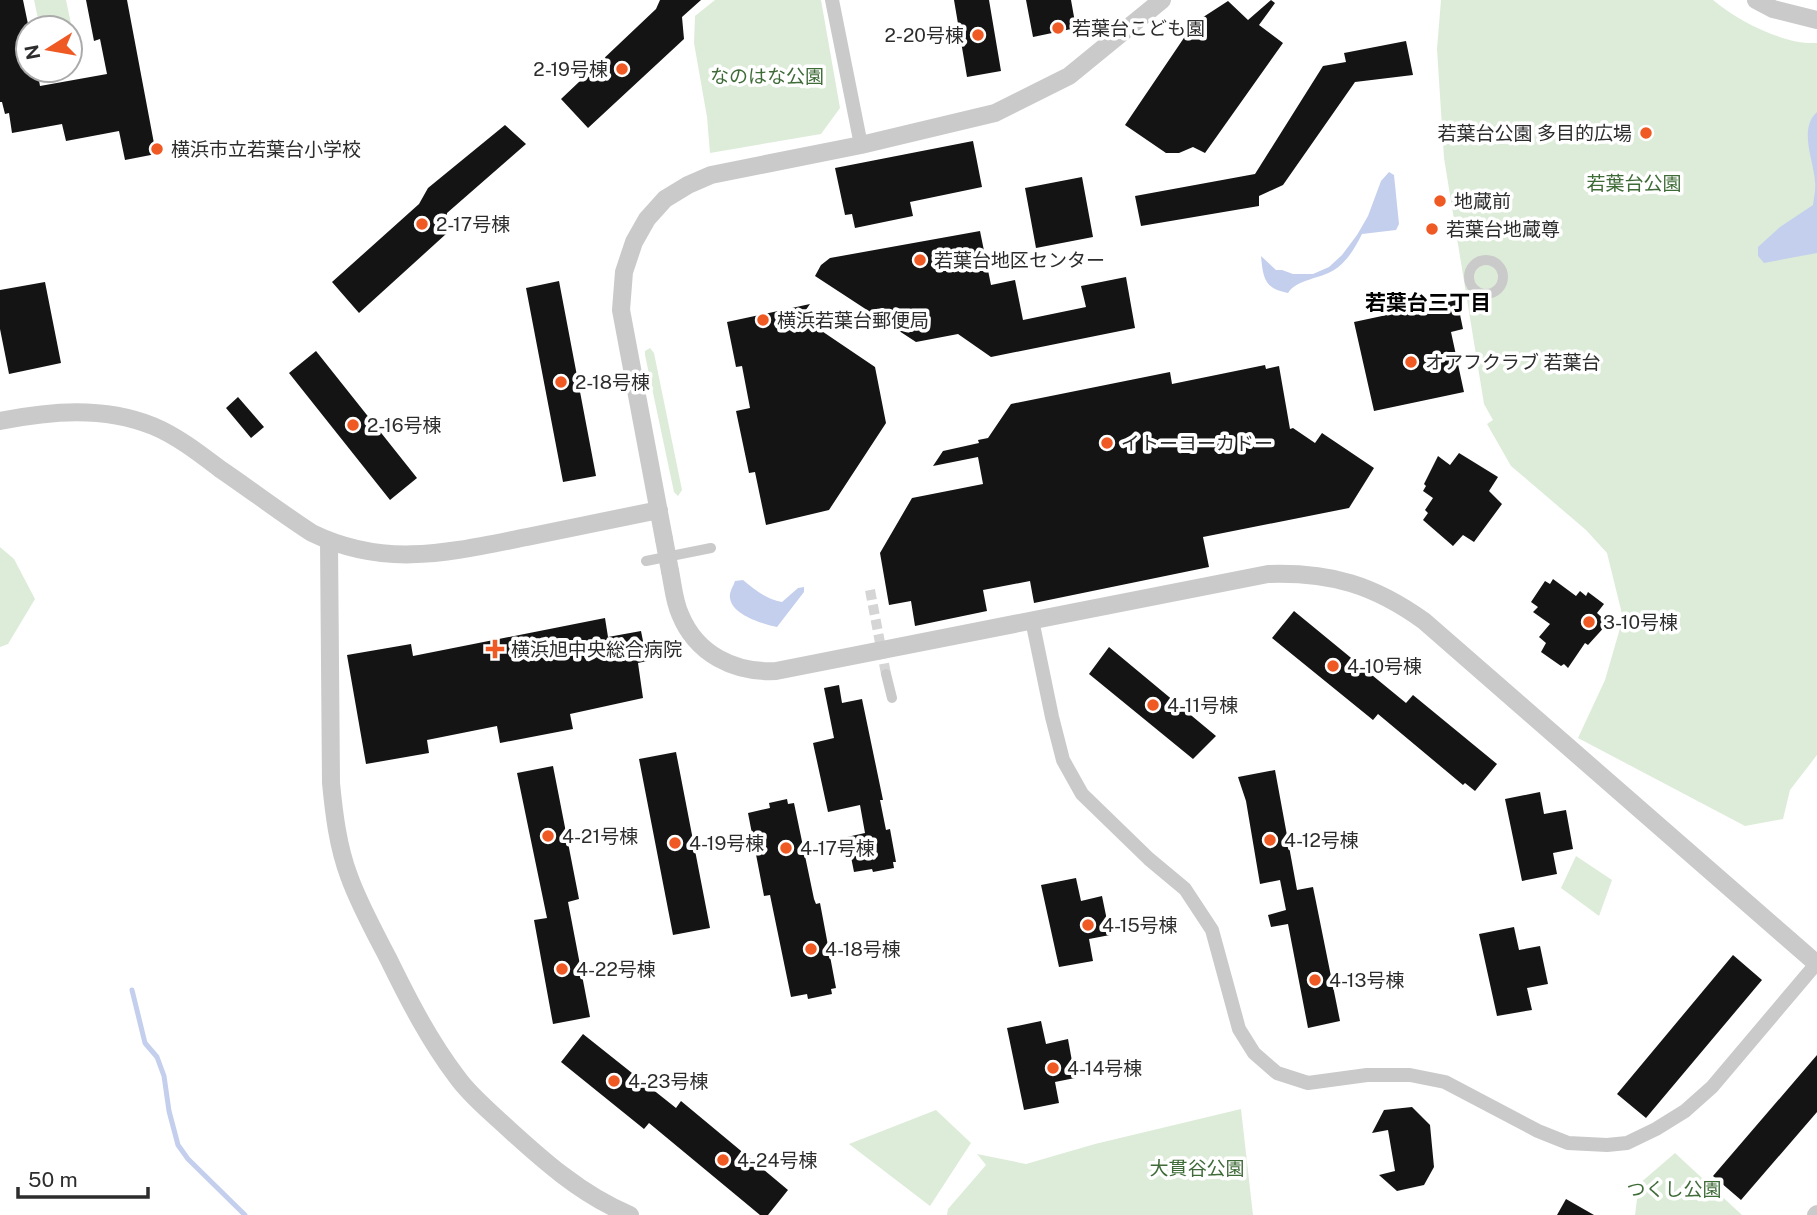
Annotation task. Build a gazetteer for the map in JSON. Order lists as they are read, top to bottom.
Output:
{
  "districts": ["若葉台三丁目"],
  "parks": [
    "なのはな公園",
    "若葉台公園",
    "大貫谷公園",
    "つくし公園"
  ],
  "places": {
    "other": [
      "若葉台こども園",
      "2-20号棟",
      "2-19号棟",
      "若葉台公園 多目的広場",
      "横浜市立若葉台小学校",
      "地蔵前",
      "2-17号棟",
      "若葉台地蔵尊",
      "若葉台地区センター",
      "横浜若葉台郵便局",
      "オアフクラブ 若葉台",
      "2-18号棟",
      "2-16号棟",
      "イトーヨーカドー",
      "3-10号棟",
      "4-10号棟",
      "4-11号棟",
      "4-21号棟",
      "4-12号棟",
      "4-19号棟",
      "4-17号棟",
      "4-15号棟",
      "4-18号棟",
      "4-22号棟",
      "4-13号棟",
      "4-14号棟",
      "4-23号棟",
      "4-24号棟"
    ],
    "health": ["横浜旭中央総合病院"]
  },
  "scale_bar": "50 m",
  "north": "left"
}
